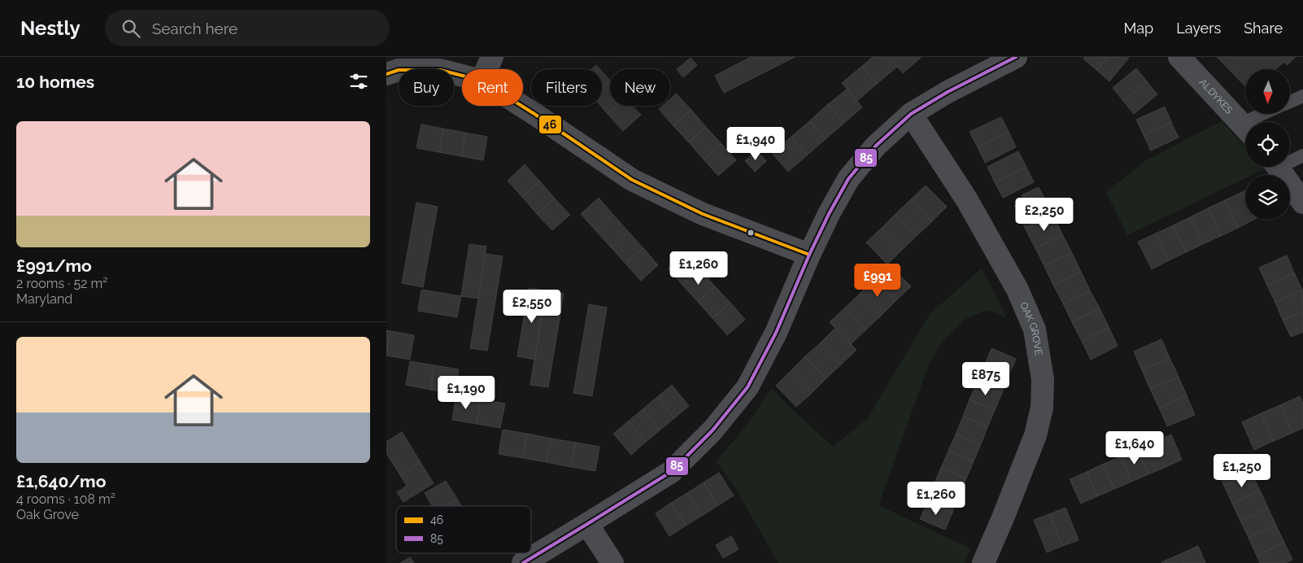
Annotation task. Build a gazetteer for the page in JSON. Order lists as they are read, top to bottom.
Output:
{
  "streets": {
    "street": ["ALDYKES", "OAK GROVE"]
  },
  "lines": ["transit line 85", "transit line 46"],
  "legend": ["46", "85"],
  "north": "bottom",
  "page": {
    "header": "Nestly",
    "search": "Search here",
    "nav": ["Map", "Layers", "Share"],
    "heading": "10 homes",
    "chip": [
      "Buy",
      "Rent",
      "Filters",
      "New"
    ],
    "list": [
      {
        "name": "£991/mo",
        "note": "2 rooms · 52 m² · Maryland"
      },
      {
        "name": "£1,640/mo",
        "note": "4 rooms · 108 m² · Oak Grove"
      }
    ],
    "price": [
      "£1,940",
      "£2,250",
      "£1,260",
      "£991",
      "£2,550",
      "£875",
      "£1,190",
      "£1,640",
      "£1,250",
      "£1,260"
    ]
  }
}
